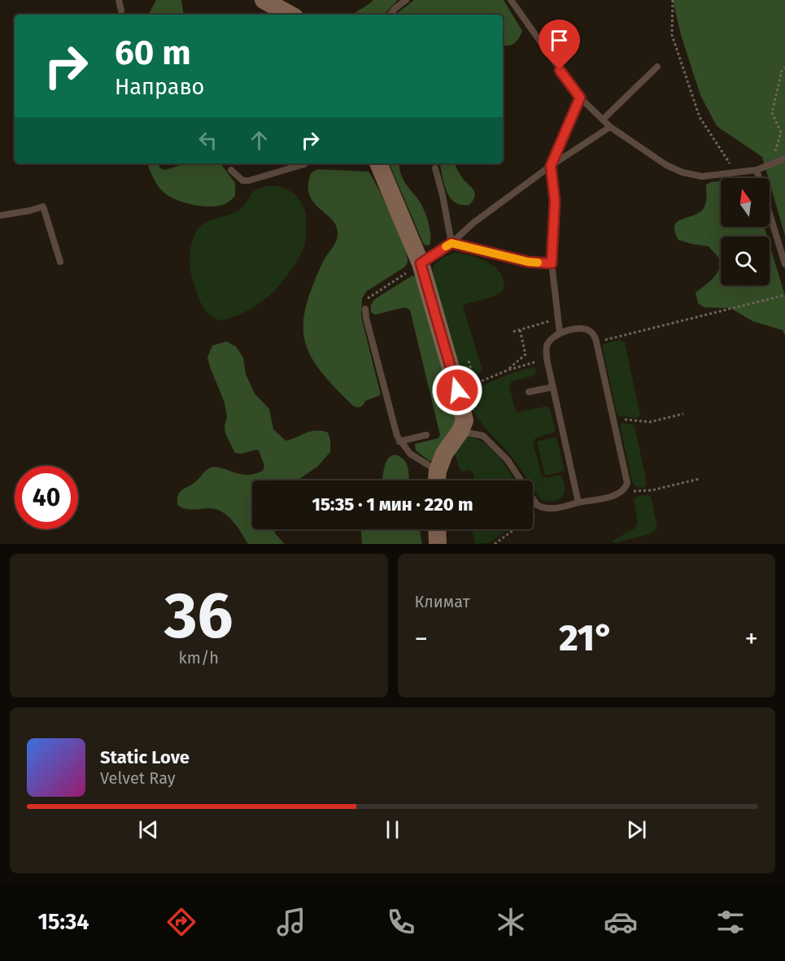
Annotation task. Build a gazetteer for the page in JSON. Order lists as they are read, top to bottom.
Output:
{
  "north": "top",
  "page": {
    "turn": ["60 m", "Направо"],
    "limit": "40",
    "trip": "15:35 · 1 мин · 220 m",
    "tile": [
      ["36", "km/h"],
      "Климат"
    ],
    "heat": ["−", "21°", "+"],
    "song": ["Static Love", "Velvet Ray"],
    "tabs": "15:34"
  }
}
